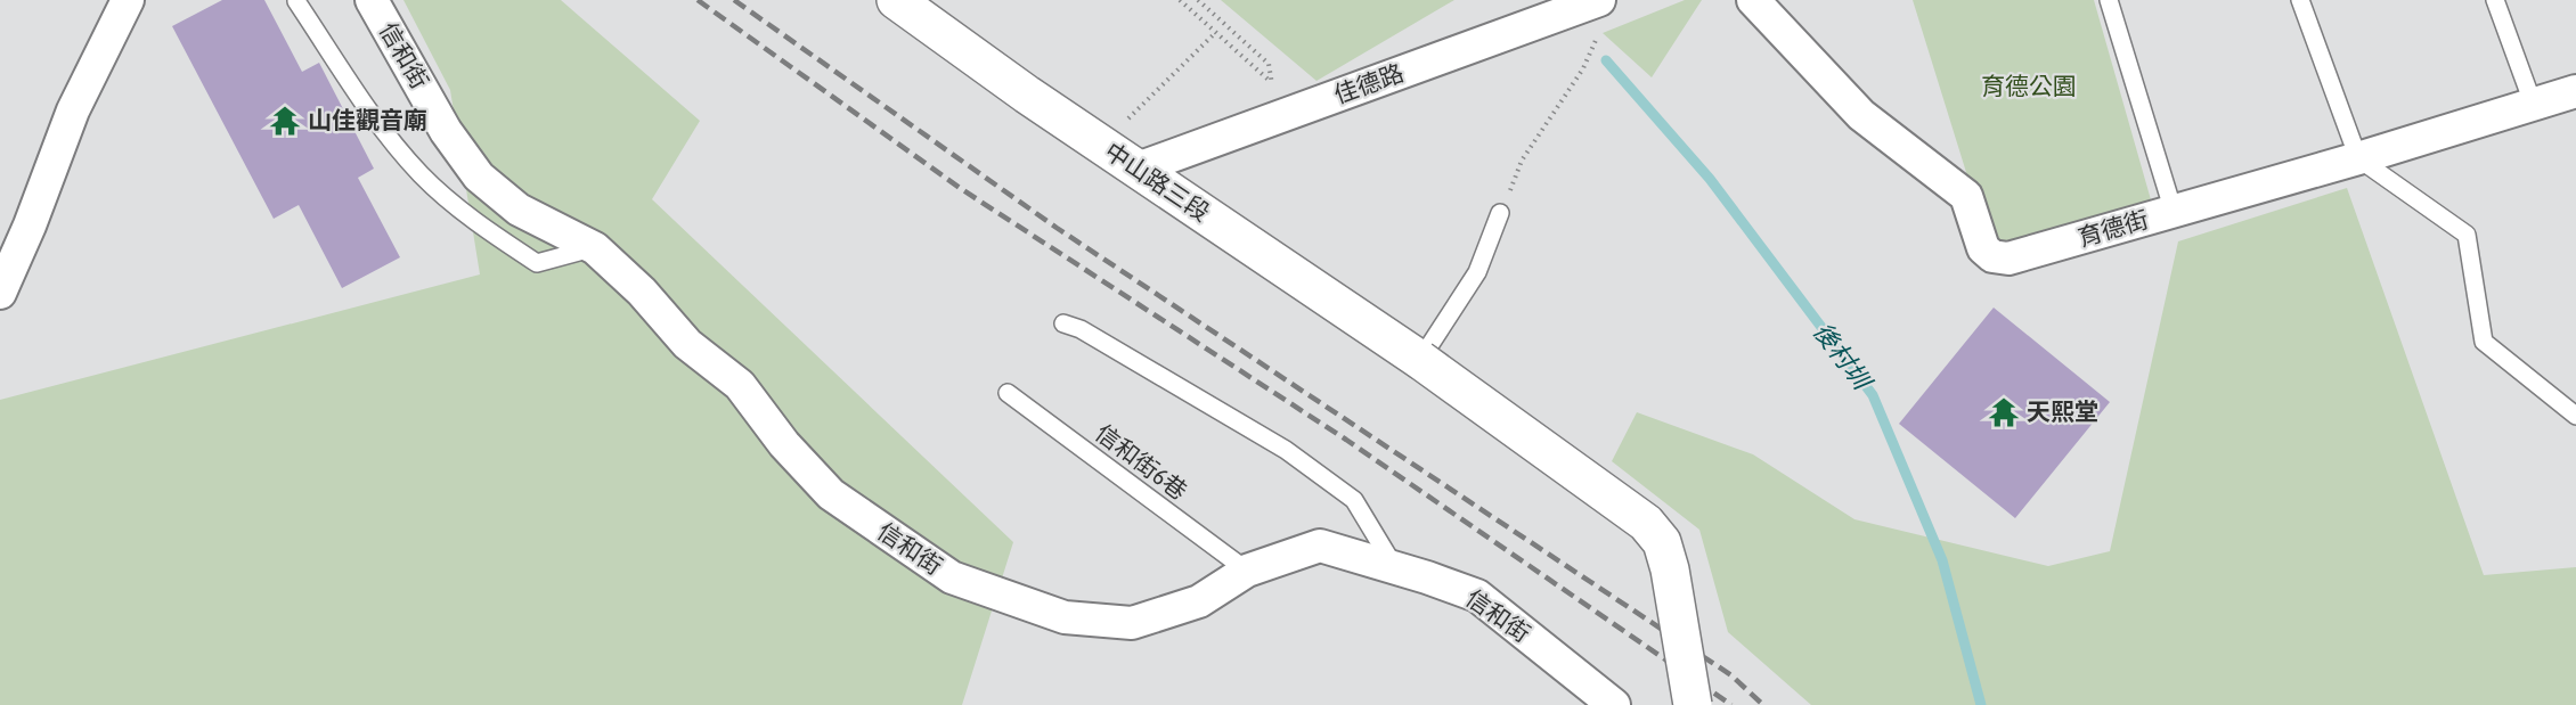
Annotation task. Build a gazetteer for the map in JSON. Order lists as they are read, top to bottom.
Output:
{
  "streets": {
    "main road": ["中山路三段"],
    "street": ["信和街", "佳德路", "育德街"],
    "lane": ["信和街6巷"]
  },
  "crossings": [
    ["信和街", "信和街6巷"],
    ["佳德路", "中山路三段"]
  ],
  "water": ["後村圳"],
  "parks": ["育德公園"],
  "places": {
    "temple": ["山佳觀音廟", "天熙堂"]
  }
}
